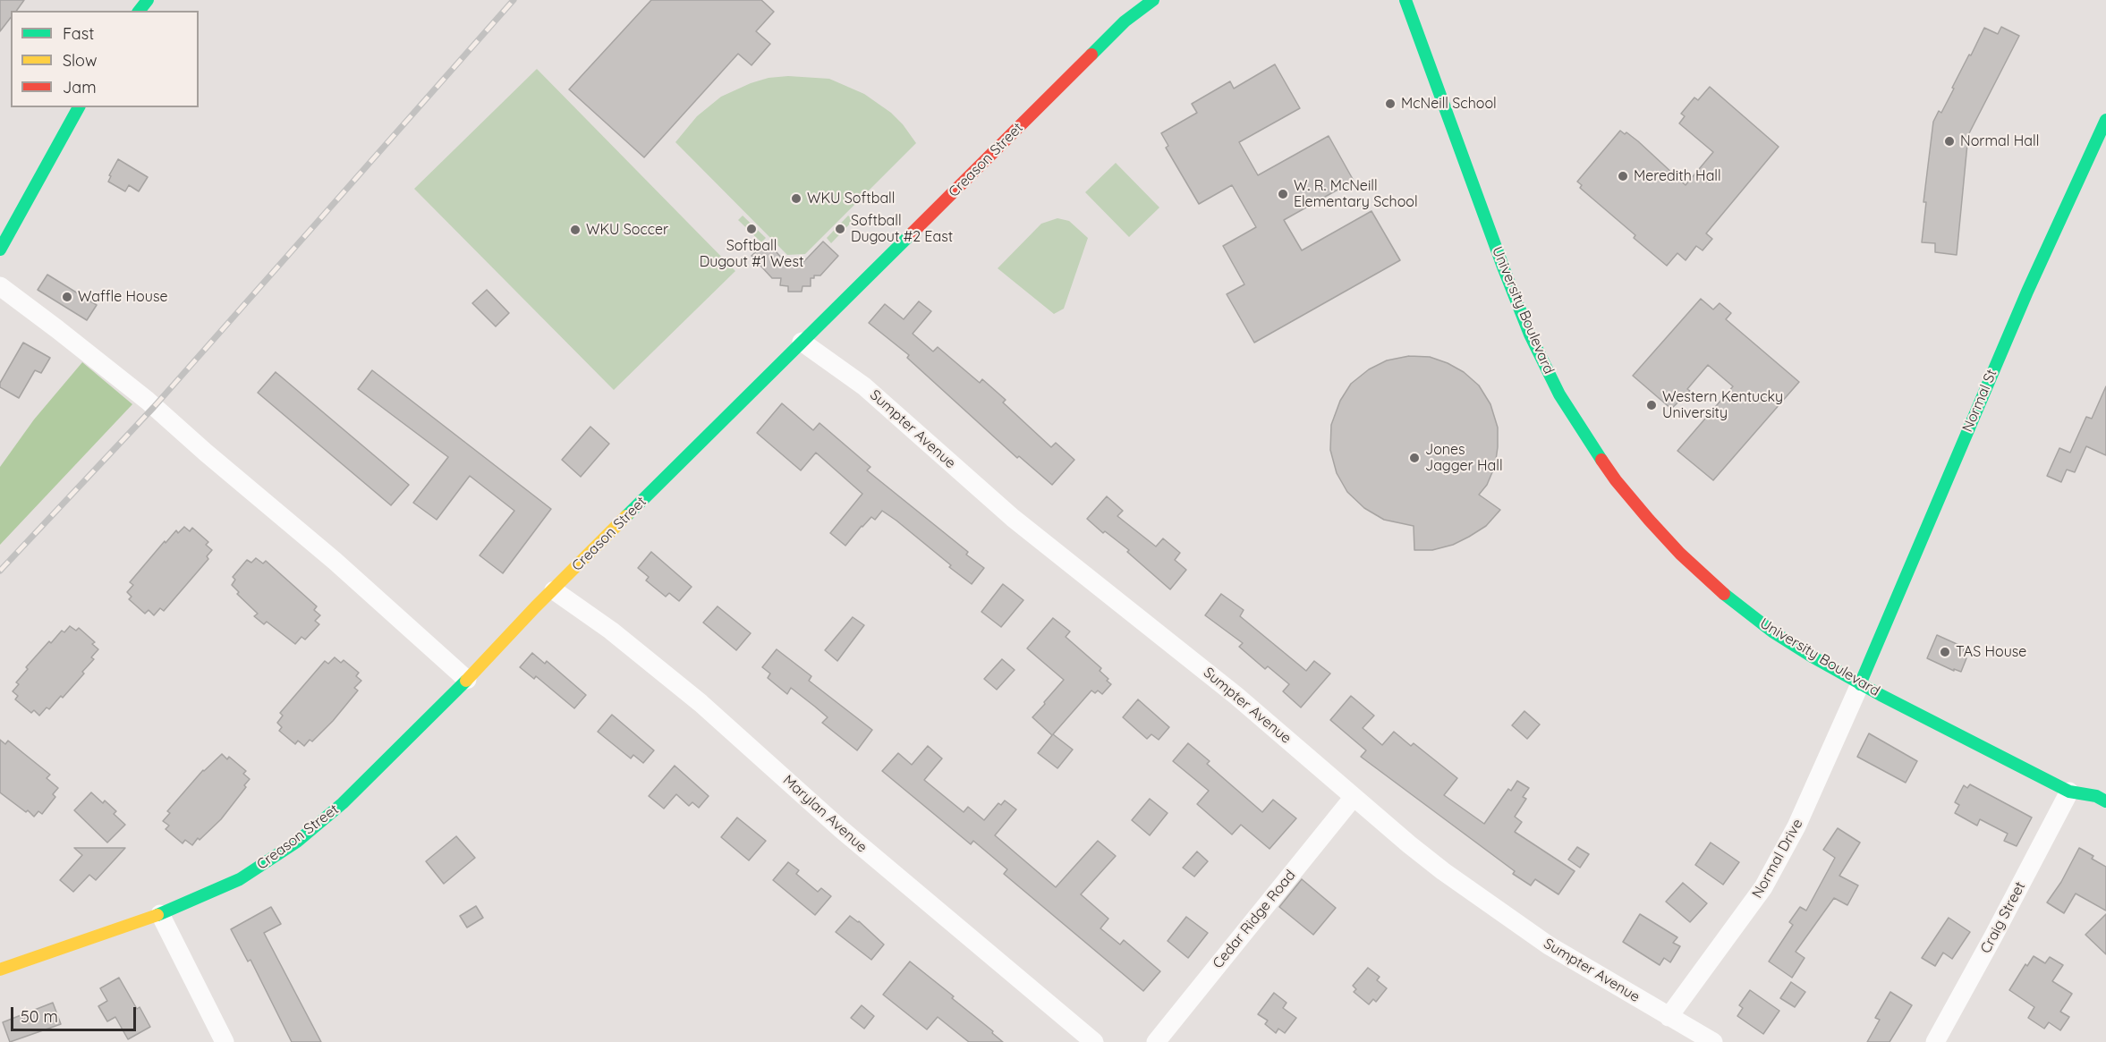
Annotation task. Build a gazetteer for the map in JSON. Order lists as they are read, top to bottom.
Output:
{
  "streets": {
    "street": [
      "Creason Street",
      "University Boulevard",
      "Normal St",
      "Sumpter Avenue",
      "Marylan Avenue",
      "Normal Drive",
      "Craig Street",
      "Cedar Ridge Road"
    ]
  },
  "crossings": [
    ["Creason Street", "Sumpter Avenue"],
    ["Creason Street", "Marylan Avenue"],
    ["University Boulevard", "Normal St"],
    ["University Boulevard", "Normal Drive"],
    ["University Boulevard", "Craig Street"],
    ["Normal St", "Normal Drive"],
    ["Sumpter Avenue", "Normal Drive"],
    ["Sumpter Avenue", "Cedar Ridge Road"]
  ],
  "places": [
    "McNeill School",
    "Normal Hall",
    "Meredith Hall",
    "W. R. McNeill Elementary School",
    "WKU Softball",
    "Softball Dugout #1 West",
    "Softball Dugout #2 East",
    "WKU Soccer",
    "Waffle House",
    "Western Kentucky University",
    "Jones Jagger Hall",
    "TAS House"
  ],
  "legend": ["Fast", "Slow", "Jam"],
  "scale_bar": "50 m"
}
